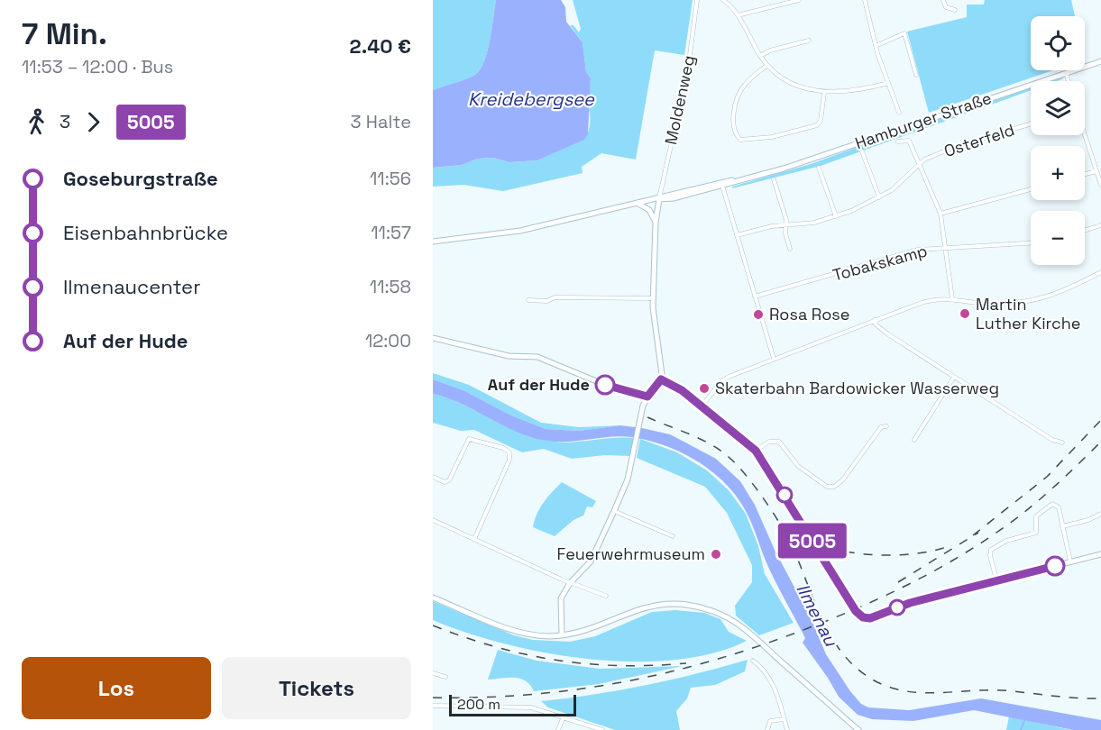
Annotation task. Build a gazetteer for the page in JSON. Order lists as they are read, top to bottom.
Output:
{
  "streets": {
    "main road": ["Hamburger Straße"],
    "street": ["Moldenweg", "Osterfeld", "Tobakskamp"]
  },
  "water": ["Kreidebergsee", "Ilmenau"],
  "places": [
    "Martin Luther Kirche",
    "Rosa Rose",
    "Auf der Hude",
    "Skaterbahn Bardowicker Wasserweg",
    "Feuerwehrmuseum"
  ],
  "lines": ["bus line 5005"],
  "scale_bar": "200 m",
  "page": {
    "heading": ["7 Min.", "11:53 – 12:00 · Bus", "2.40 €"],
    "on_map": "5005",
    "map_buttons": ["+", "−"],
    "legs": ["3", "5005", "3 Halte"],
    "list": [
      {
        "name": "Goseburgstraße",
        "value": "11:56"
      },
      {
        "name": "Eisenbahnbrücke",
        "value": "11:57"
      },
      {
        "name": "Ilmenaucenter",
        "value": "11:58"
      },
      {
        "name": "Auf der Hude",
        "value": "12:00"
      }
    ],
    "buttons": ["Los", "Tickets"],
    "scale": "200 m"
  }
}
